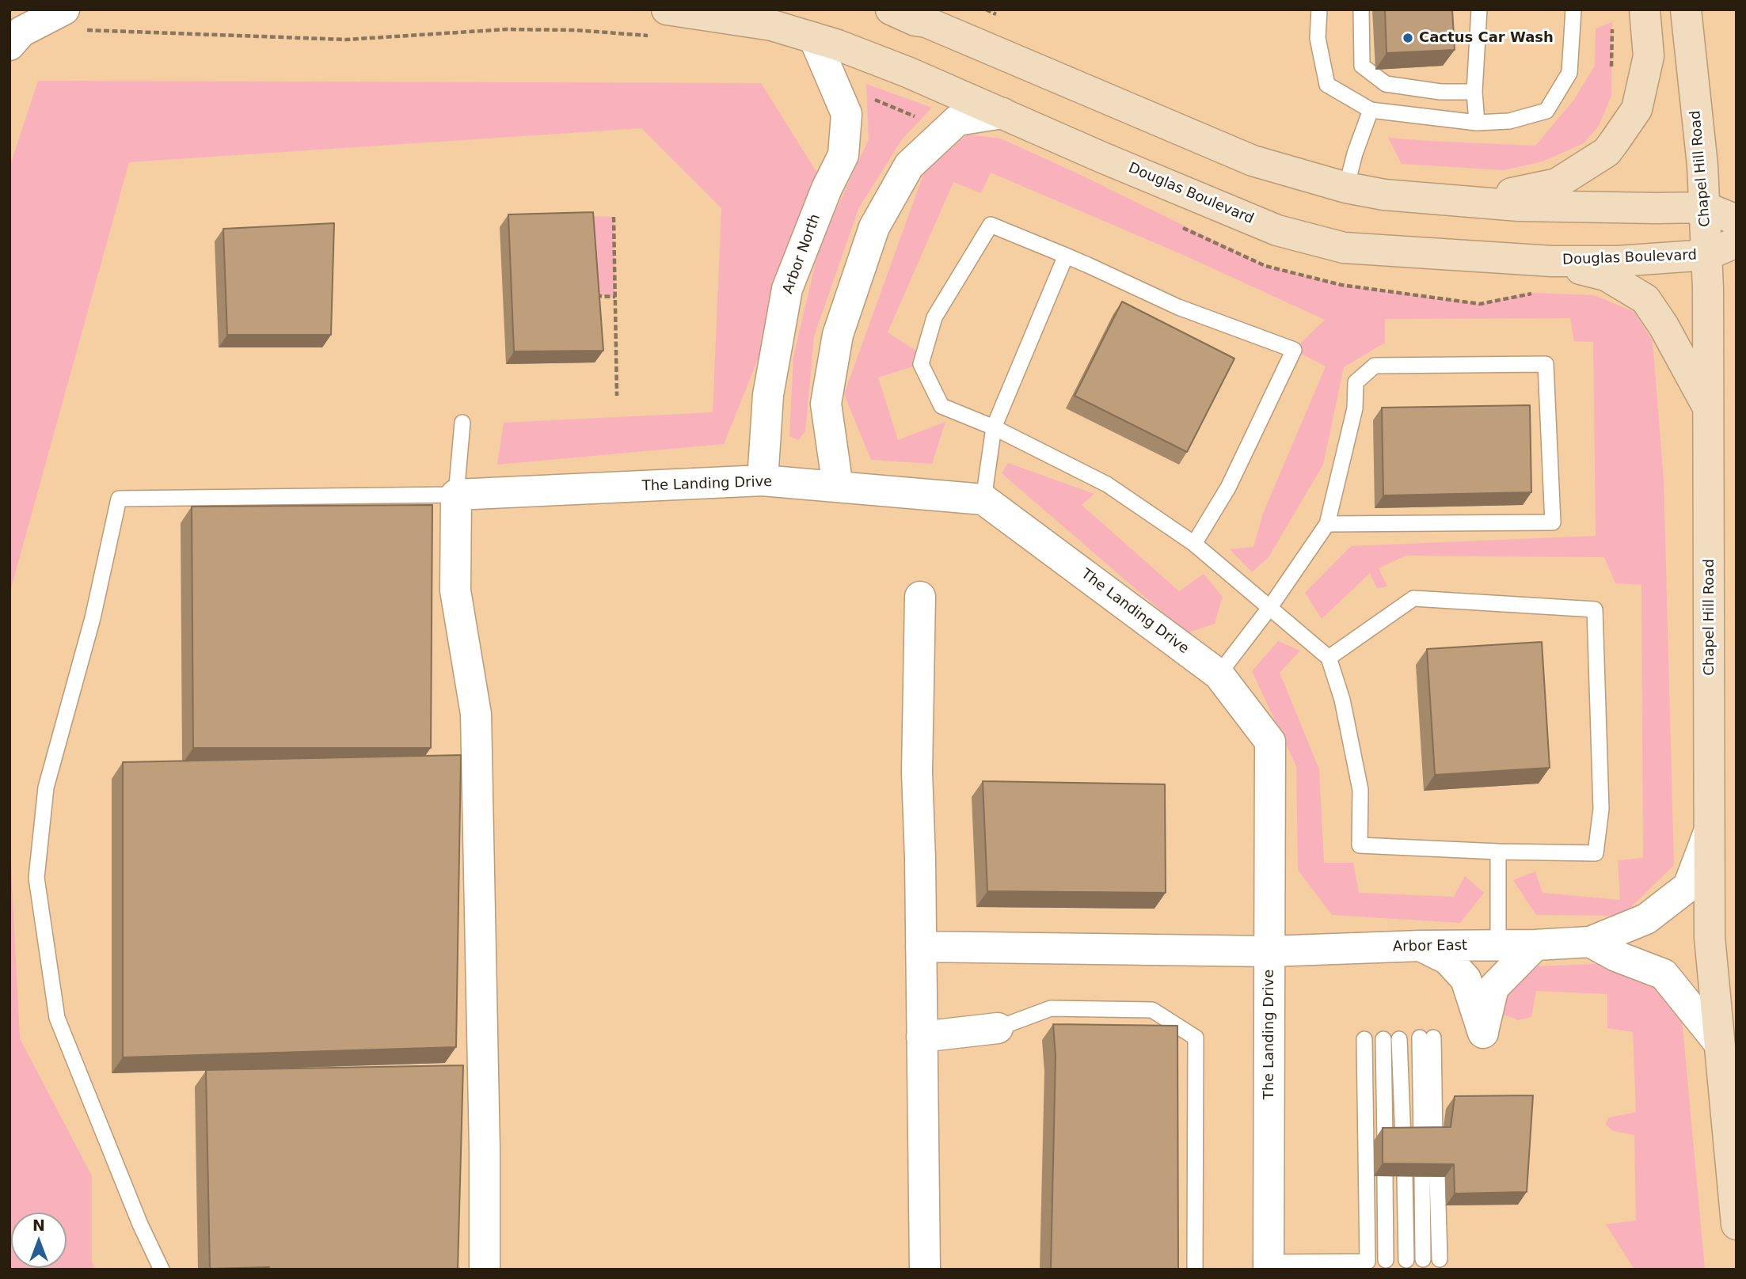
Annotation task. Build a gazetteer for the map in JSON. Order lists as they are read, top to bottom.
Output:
{
  "streets": {
    "main road": ["Chapel Hill Road", "Douglas Boulevard"],
    "street": ["Arbor North", "The Landing Drive", "Arbor East"]
  },
  "crossings": [
    ["Chapel Hill Road", "Douglas Boulevard"],
    ["Douglas Boulevard", "Arbor North"],
    ["Arbor North", "The Landing Drive"],
    ["The Landing Drive", "Arbor East"]
  ],
  "places": ["Cactus Car Wash"],
  "north": "top"
}
